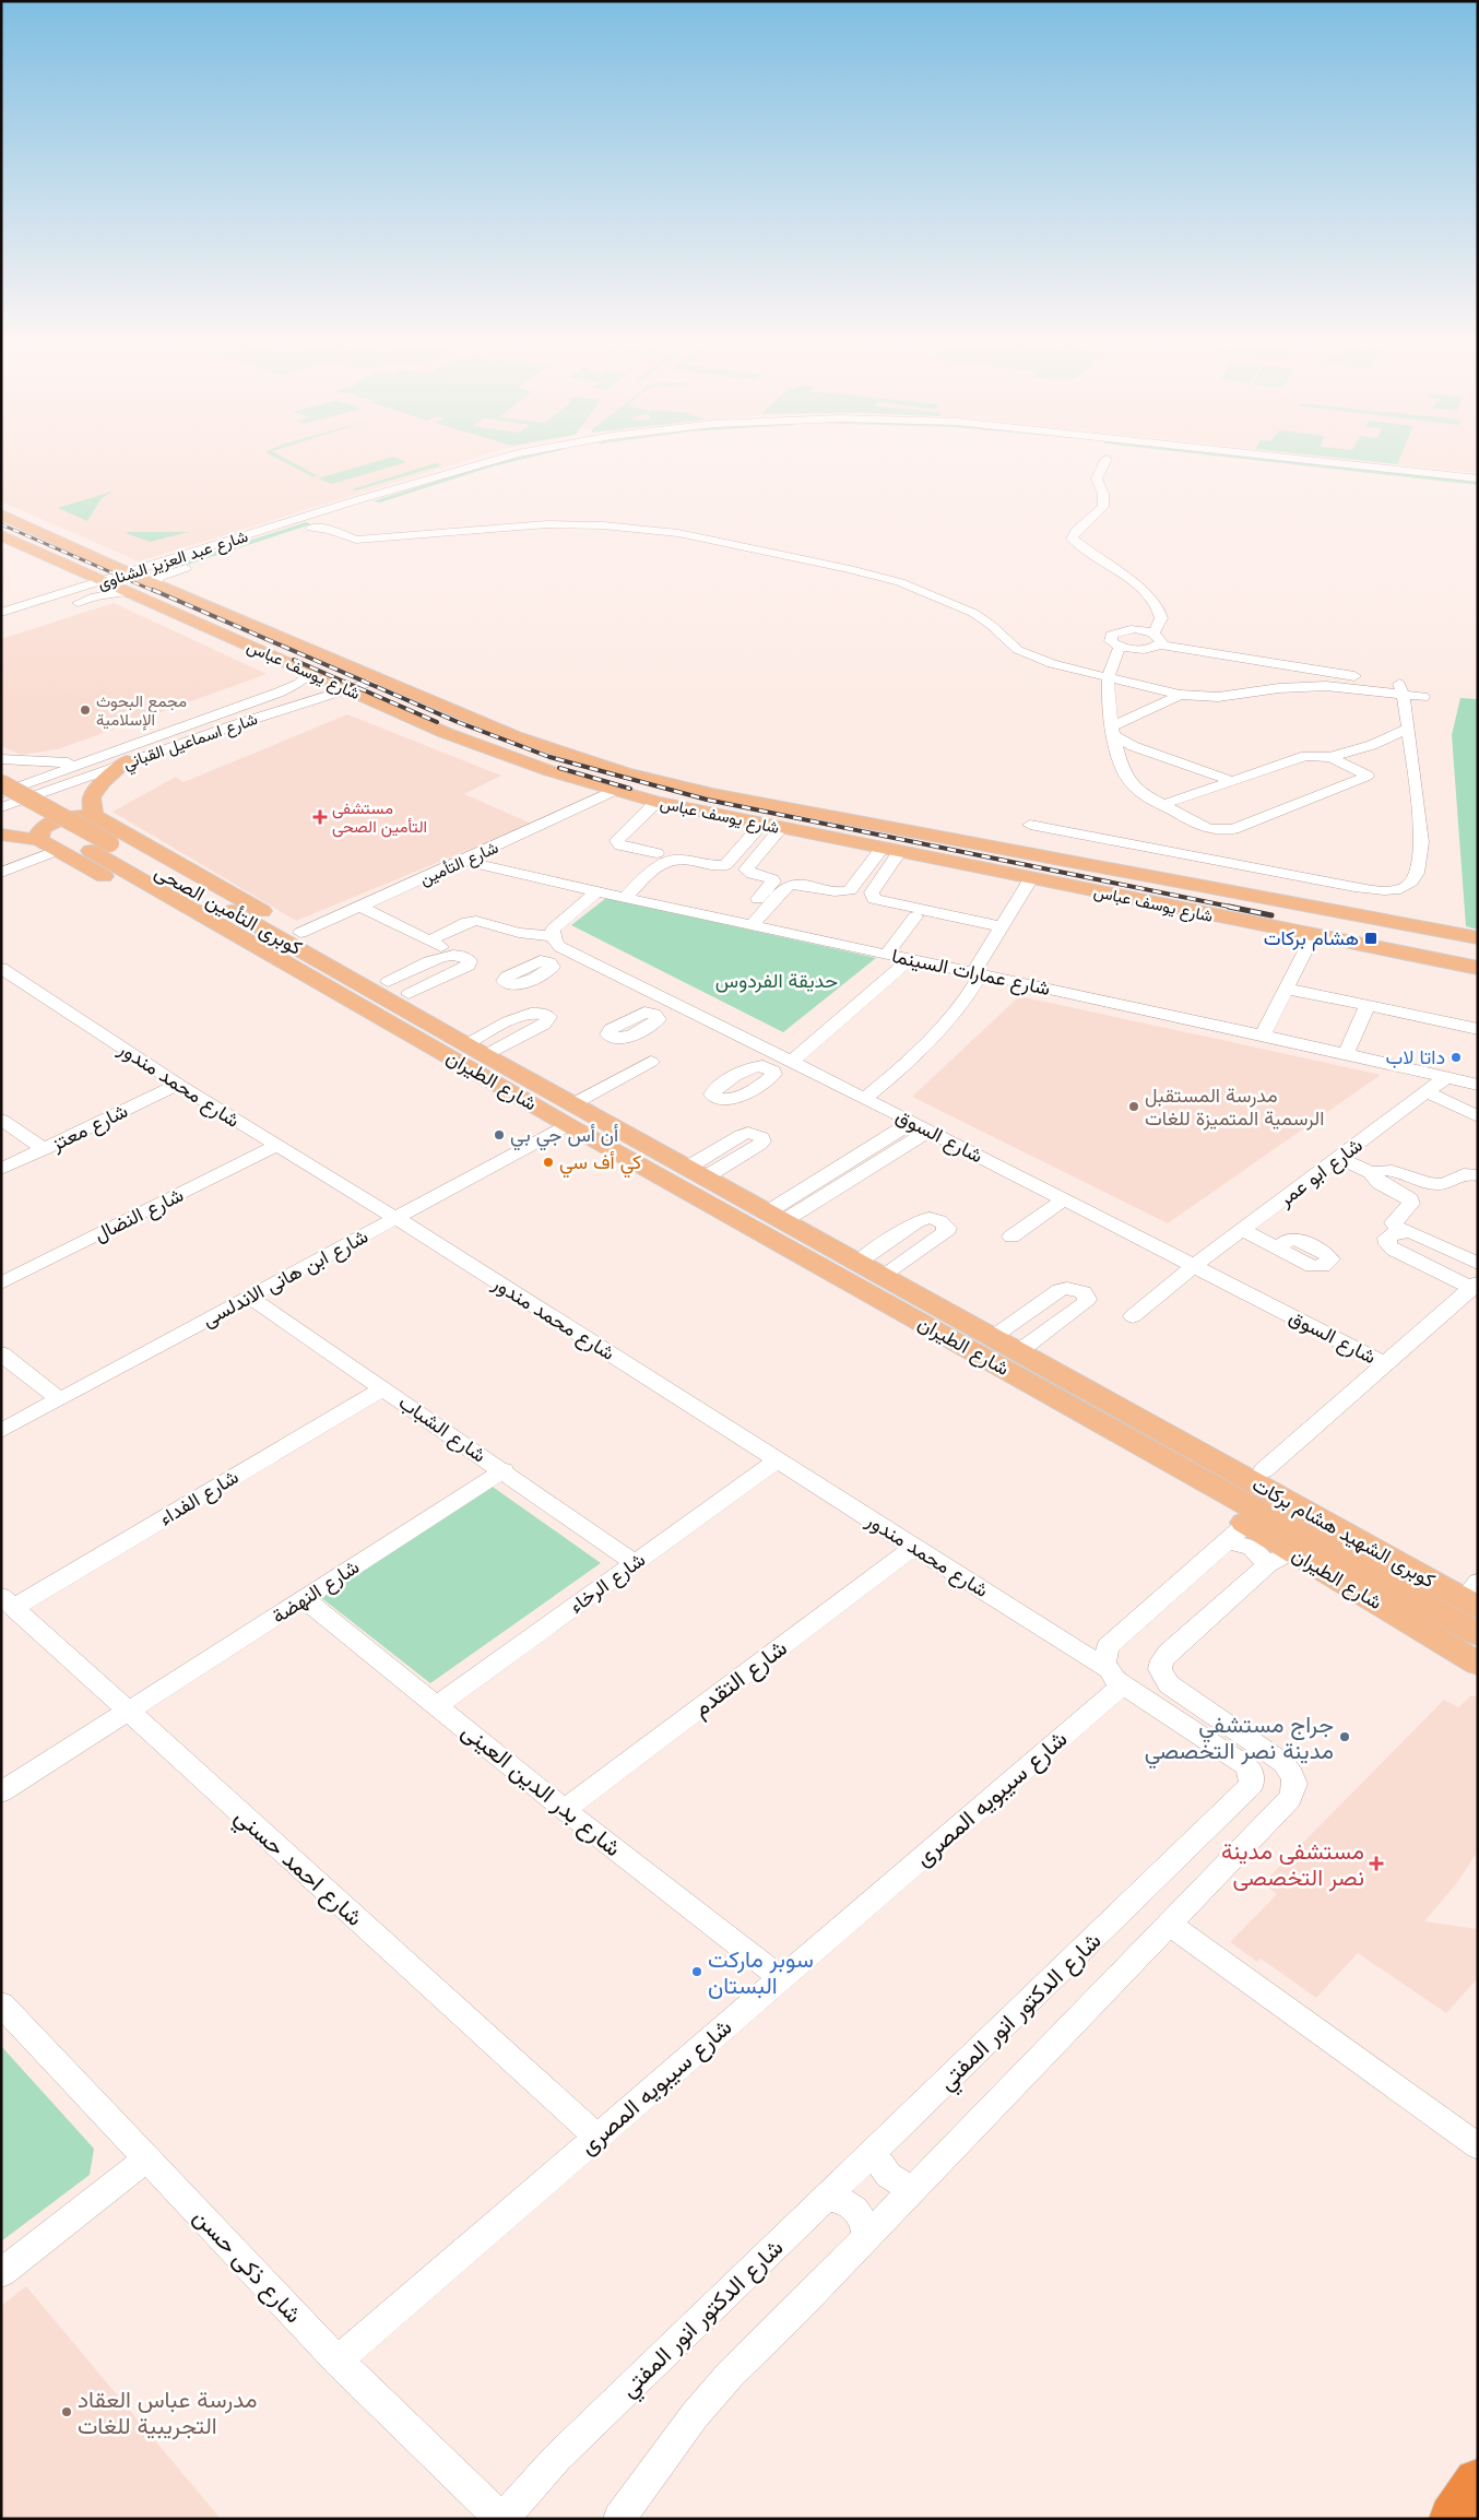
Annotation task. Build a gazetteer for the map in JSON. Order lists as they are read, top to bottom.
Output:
{
  "streets": {
    "main road": [
      "شارع يوسف عباس",
      "كوبرى التأمين الصحى",
      "شارع الطيران",
      "كوبرى الشهيد هشام بركات"
    ],
    "street": [
      "شارع عبد العزيز الشناوى",
      "شارع اسماعيل القباني",
      "شارع التأمين",
      "شارع عمارات السينما",
      "شارع محمد مندور",
      "شارع معتز",
      "شارع السوق",
      "شارع ابو عمر",
      "شارع النضال",
      "شارع ابن هانى الاندلسى",
      "شارع الشباب",
      "شارع الفداء",
      "شارع الرخاء",
      "شارع النهضة",
      "شارع التقدم",
      "شارع بدر الدين العينى",
      "شارع سيبويه المصرى",
      "شارع احمد حسني",
      "شارع الدكتور انور المفتي",
      "شارع ذكى حسن"
    ]
  },
  "crossings": [
    ["شارع عبد العزيز الشناوى", "شارع يوسف عباس"],
    ["شارع يوسف عباس", "شارع اسماعيل القباني"],
    ["شارع يوسف عباس", "شارع التأمين"],
    ["شارع التأمين", "شارع عمارات السينما"],
    ["كوبرى التأمين الصحى", "شارع الطيران"],
    ["شارع عمارات السينما", "شارع ابو عمر"],
    ["شارع الطيران", "شارع ابن هانى الاندلسى"],
    ["شارع الطيران", "كوبرى الشهيد هشام بركات"],
    ["شارع محمد مندور", "شارع معتز"],
    ["شارع محمد مندور", "شارع النضال"],
    ["شارع محمد مندور", "شارع ابن هانى الاندلسى"],
    ["شارع محمد مندور", "شارع الرخاء"],
    ["شارع محمد مندور", "شارع التقدم"],
    ["شارع محمد مندور", "شارع سيبويه المصرى"],
    ["شارع محمد مندور", "شارع الدكتور انور المفتي"],
    ["شارع السوق", "شارع ابو عمر"],
    ["شارع ابن هانى الاندلسى", "شارع الشباب"],
    ["شارع الشباب", "شارع الفداء"],
    ["شارع الشباب", "شارع الرخاء"],
    ["شارع الشباب", "شارع النهضة"],
    ["شارع الفداء", "شارع احمد حسني"],
    ["شارع الرخاء", "شارع بدر الدين العينى"],
    ["شارع النهضة", "شارع بدر الدين العينى"],
    ["شارع النهضة", "شارع احمد حسني"],
    ["شارع التقدم", "شارع بدر الدين العينى"],
    ["شارع بدر الدين العينى", "شارع سيبويه المصرى"],
    ["شارع سيبويه المصرى", "شارع احمد حسني"],
    ["شارع سيبويه المصرى", "شارع الدكتور انور المفتي"],
    ["شارع سيبويه المصرى", "شارع ذكى حسن"],
    ["شارع الدكتور انور المفتي", "شارع ذكى حسن"]
  ],
  "parks": ["حديقة الفردوس"],
  "places": {
    "other": [
      "مجمع البحوث الإسلامية",
      "داتا لاب",
      "مدرسة المستقبل الرسمية المتميزة للغات",
      "أن أس جي بي",
      "كي أف سي",
      "جراج مستشفي مدينة نصر التخصصي",
      "سوبر ماركت البستان",
      "مدرسة عباس العقاد التجريبية للغات"
    ],
    "health": ["مستشفى التأمين الصحى", "مستشفى مدينة نصر التخصصى"],
    "transit": ["هشام بركات"]
  }
}
